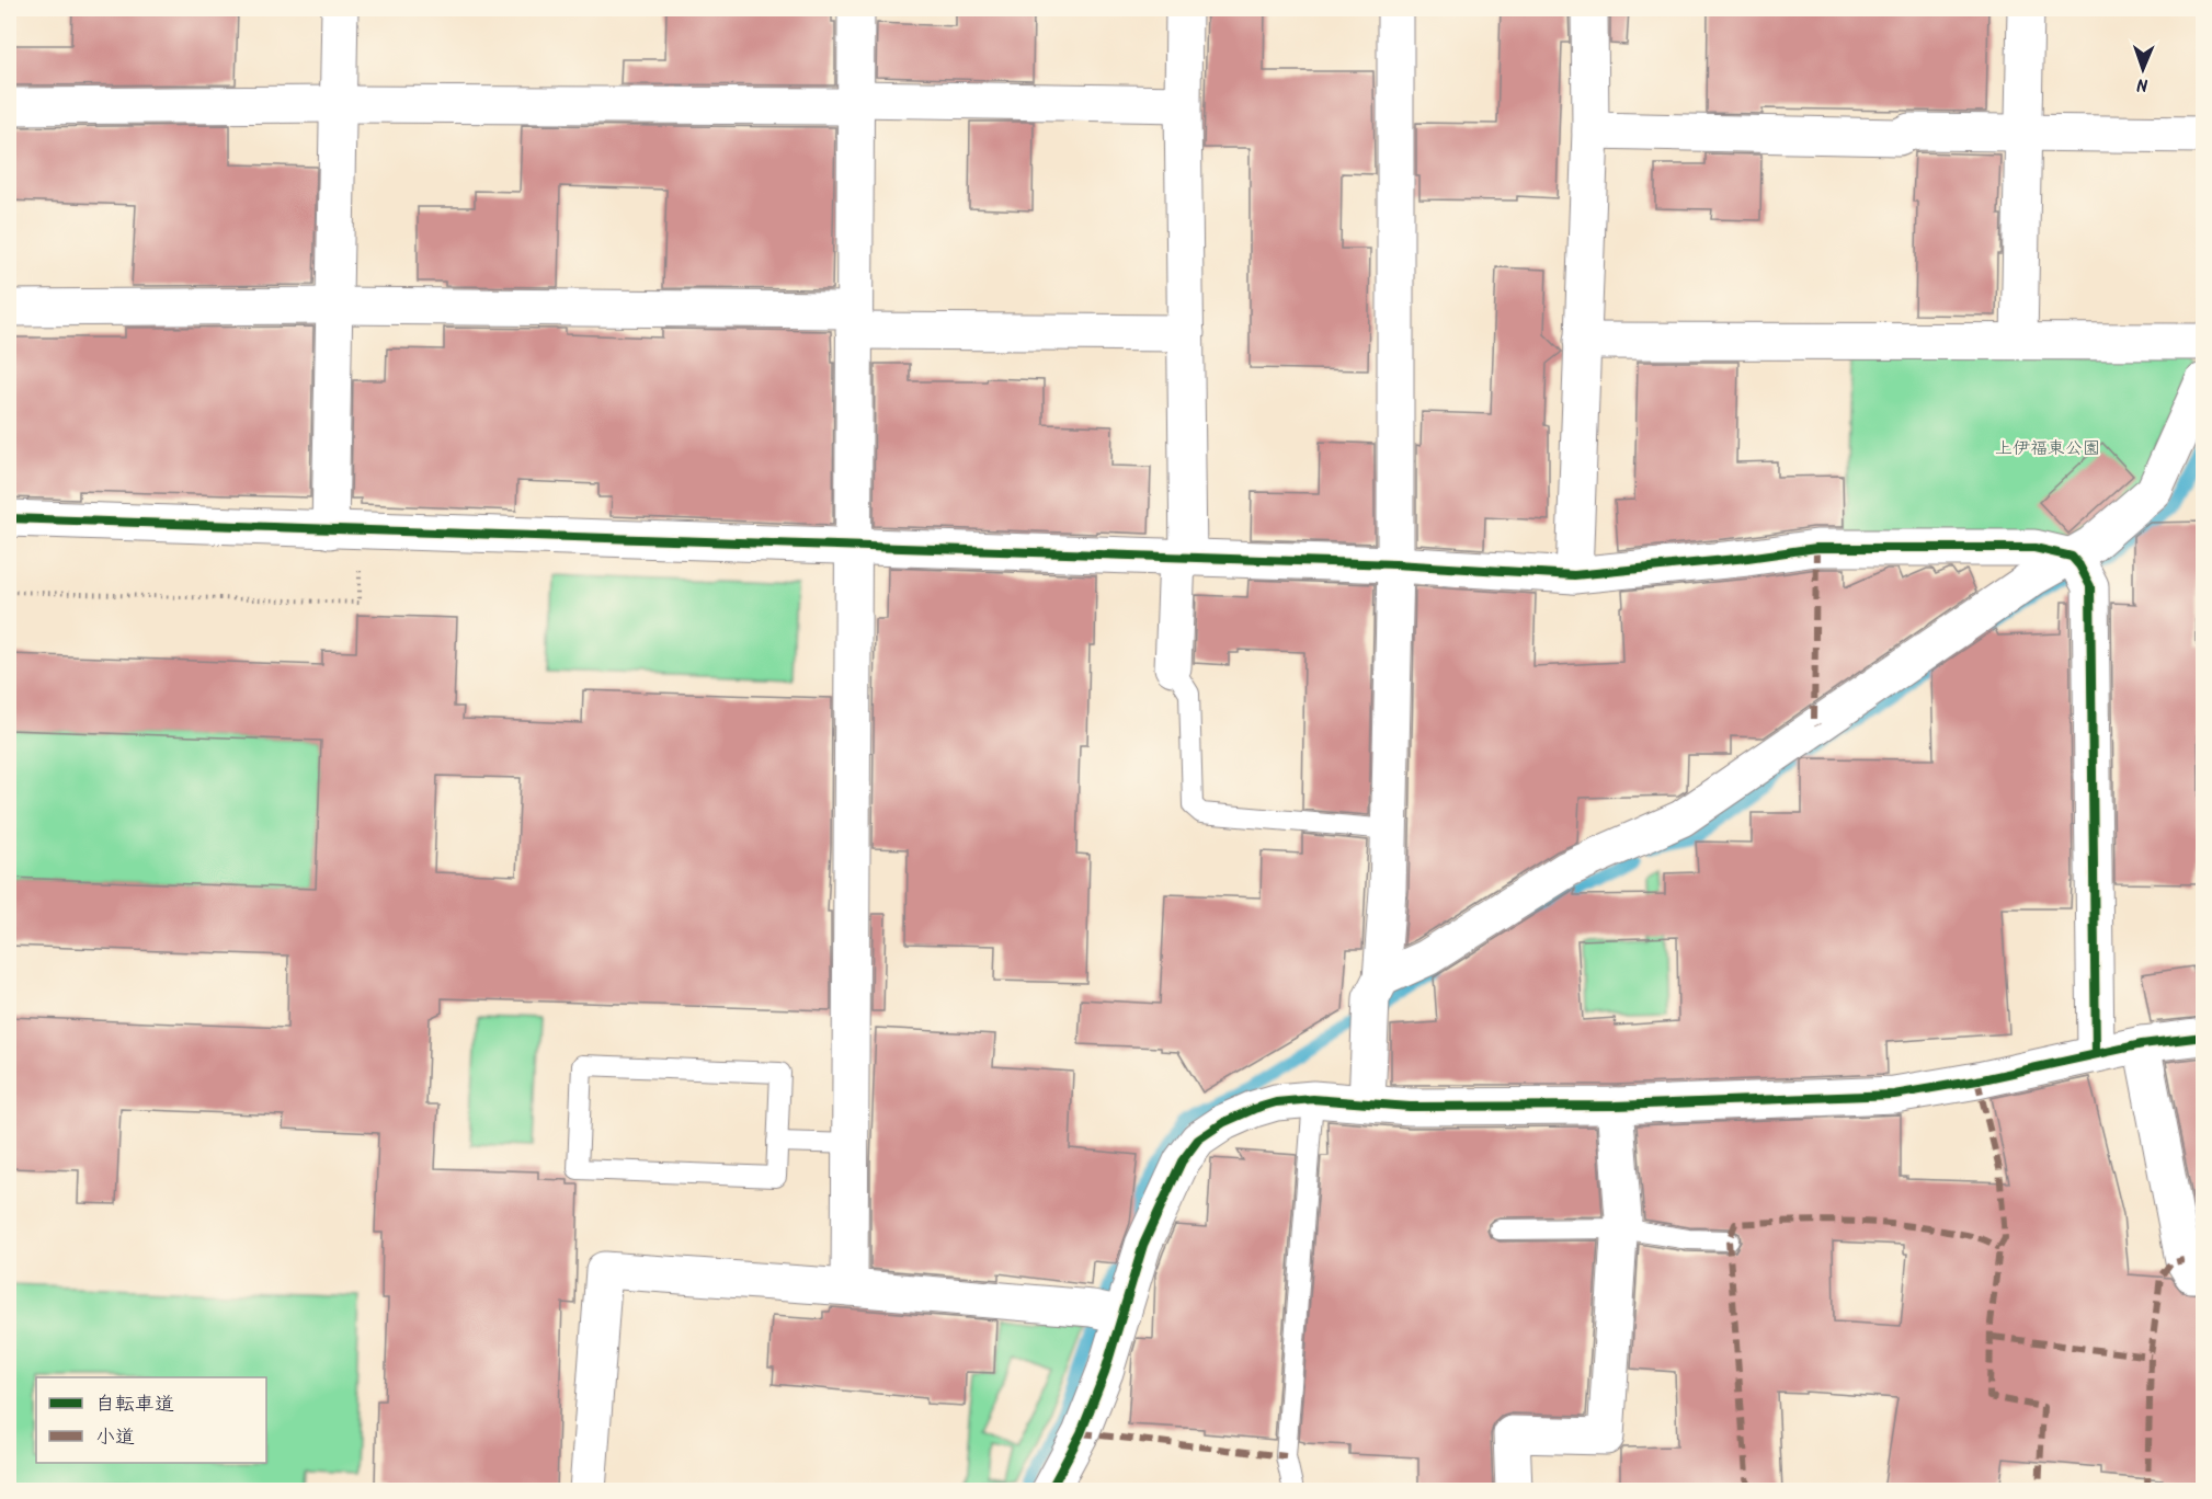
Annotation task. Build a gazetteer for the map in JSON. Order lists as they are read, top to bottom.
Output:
{
  "parks": ["上伊福東公園"],
  "legend": ["自転車道", "小道"],
  "north": "bottom"
}
